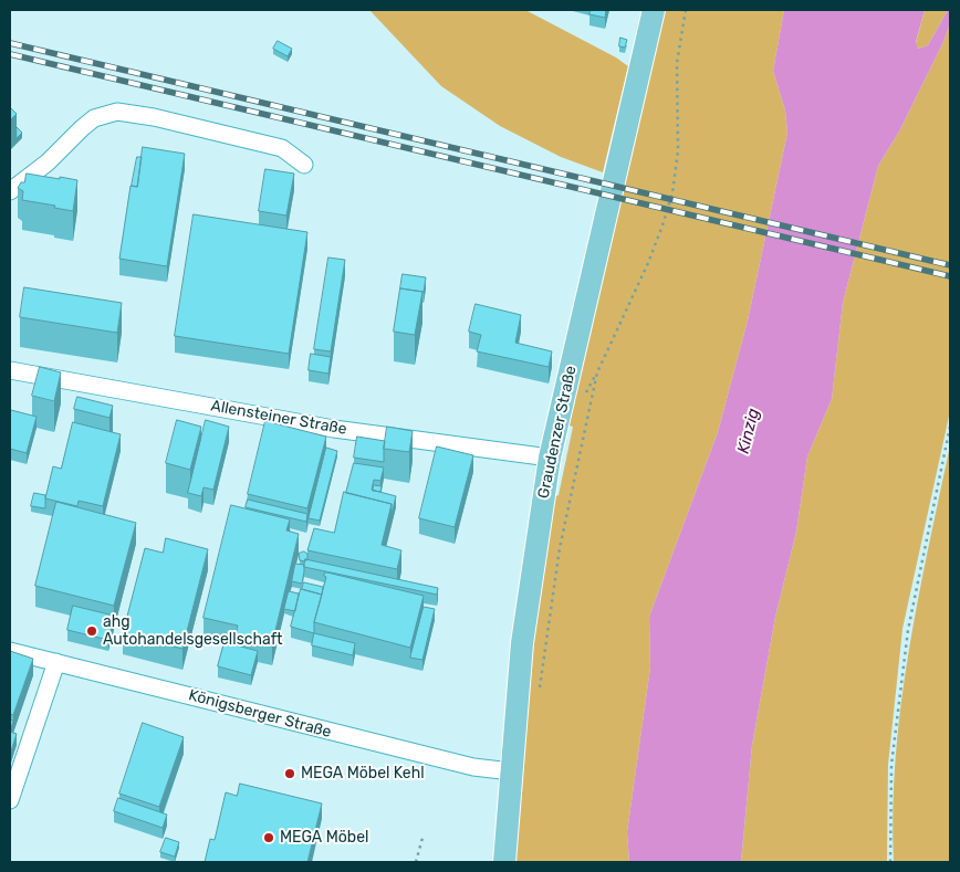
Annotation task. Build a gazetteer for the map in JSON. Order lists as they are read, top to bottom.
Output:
{
  "streets": {
    "main road": ["Graudenzer Straße"],
    "street": ["Allensteiner Straße", "Königsberger Straße"]
  },
  "crossings": [
    ["Allensteiner Straße", "Graudenzer Straße"],
    ["Graudenzer Straße", "Königsberger Straße"]
  ],
  "water": ["Kinzig"],
  "places": ["ahg Autohandelsgesellschaft", "MEGA Möbel Kehl", "MEGA Möbel"]
}
